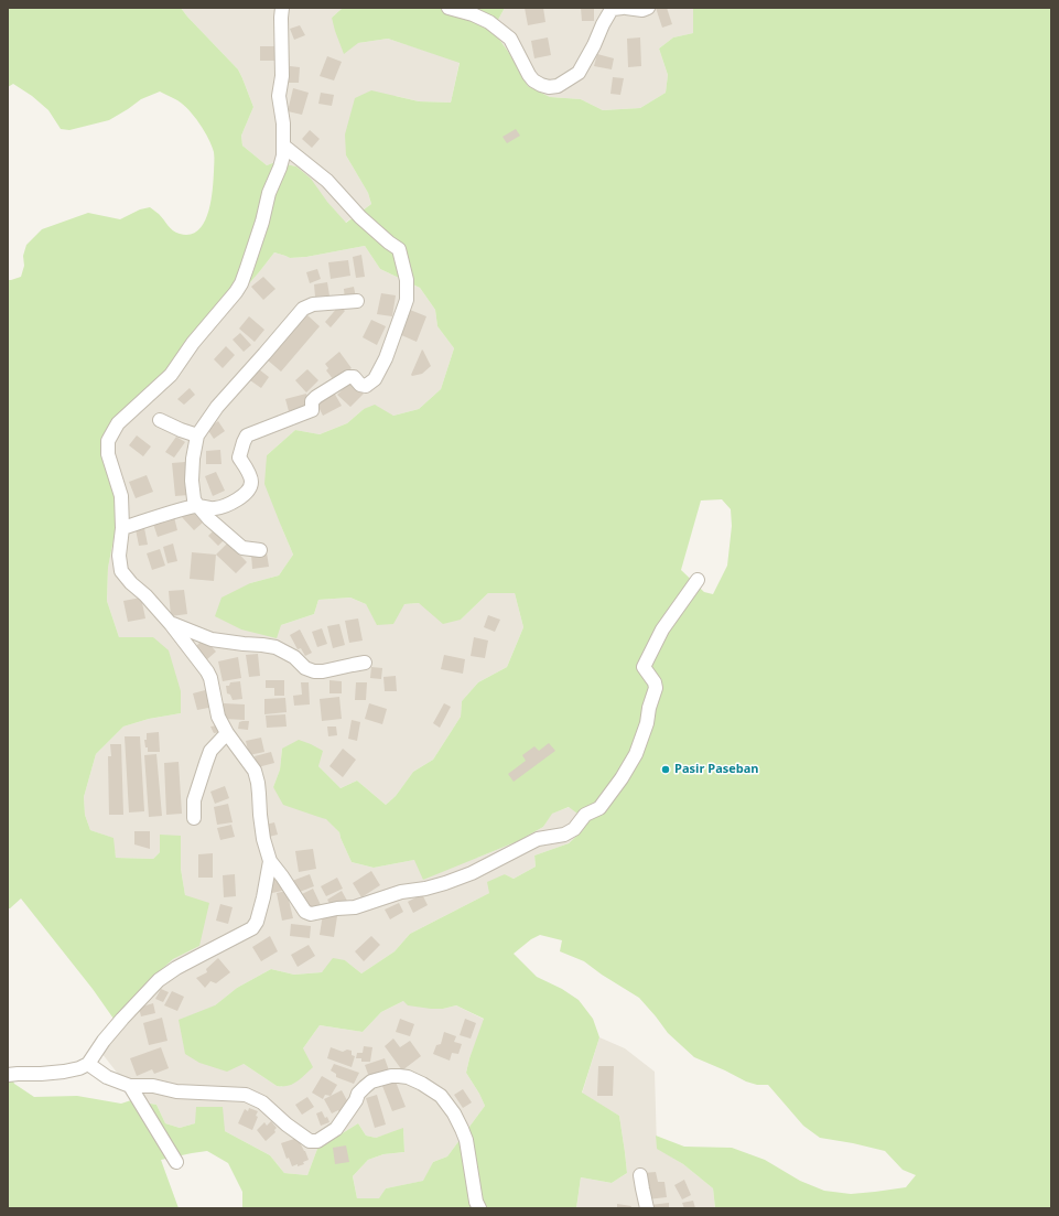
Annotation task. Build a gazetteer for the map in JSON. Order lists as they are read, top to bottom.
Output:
{
  "places": ["Pasir Paseban"]
}
